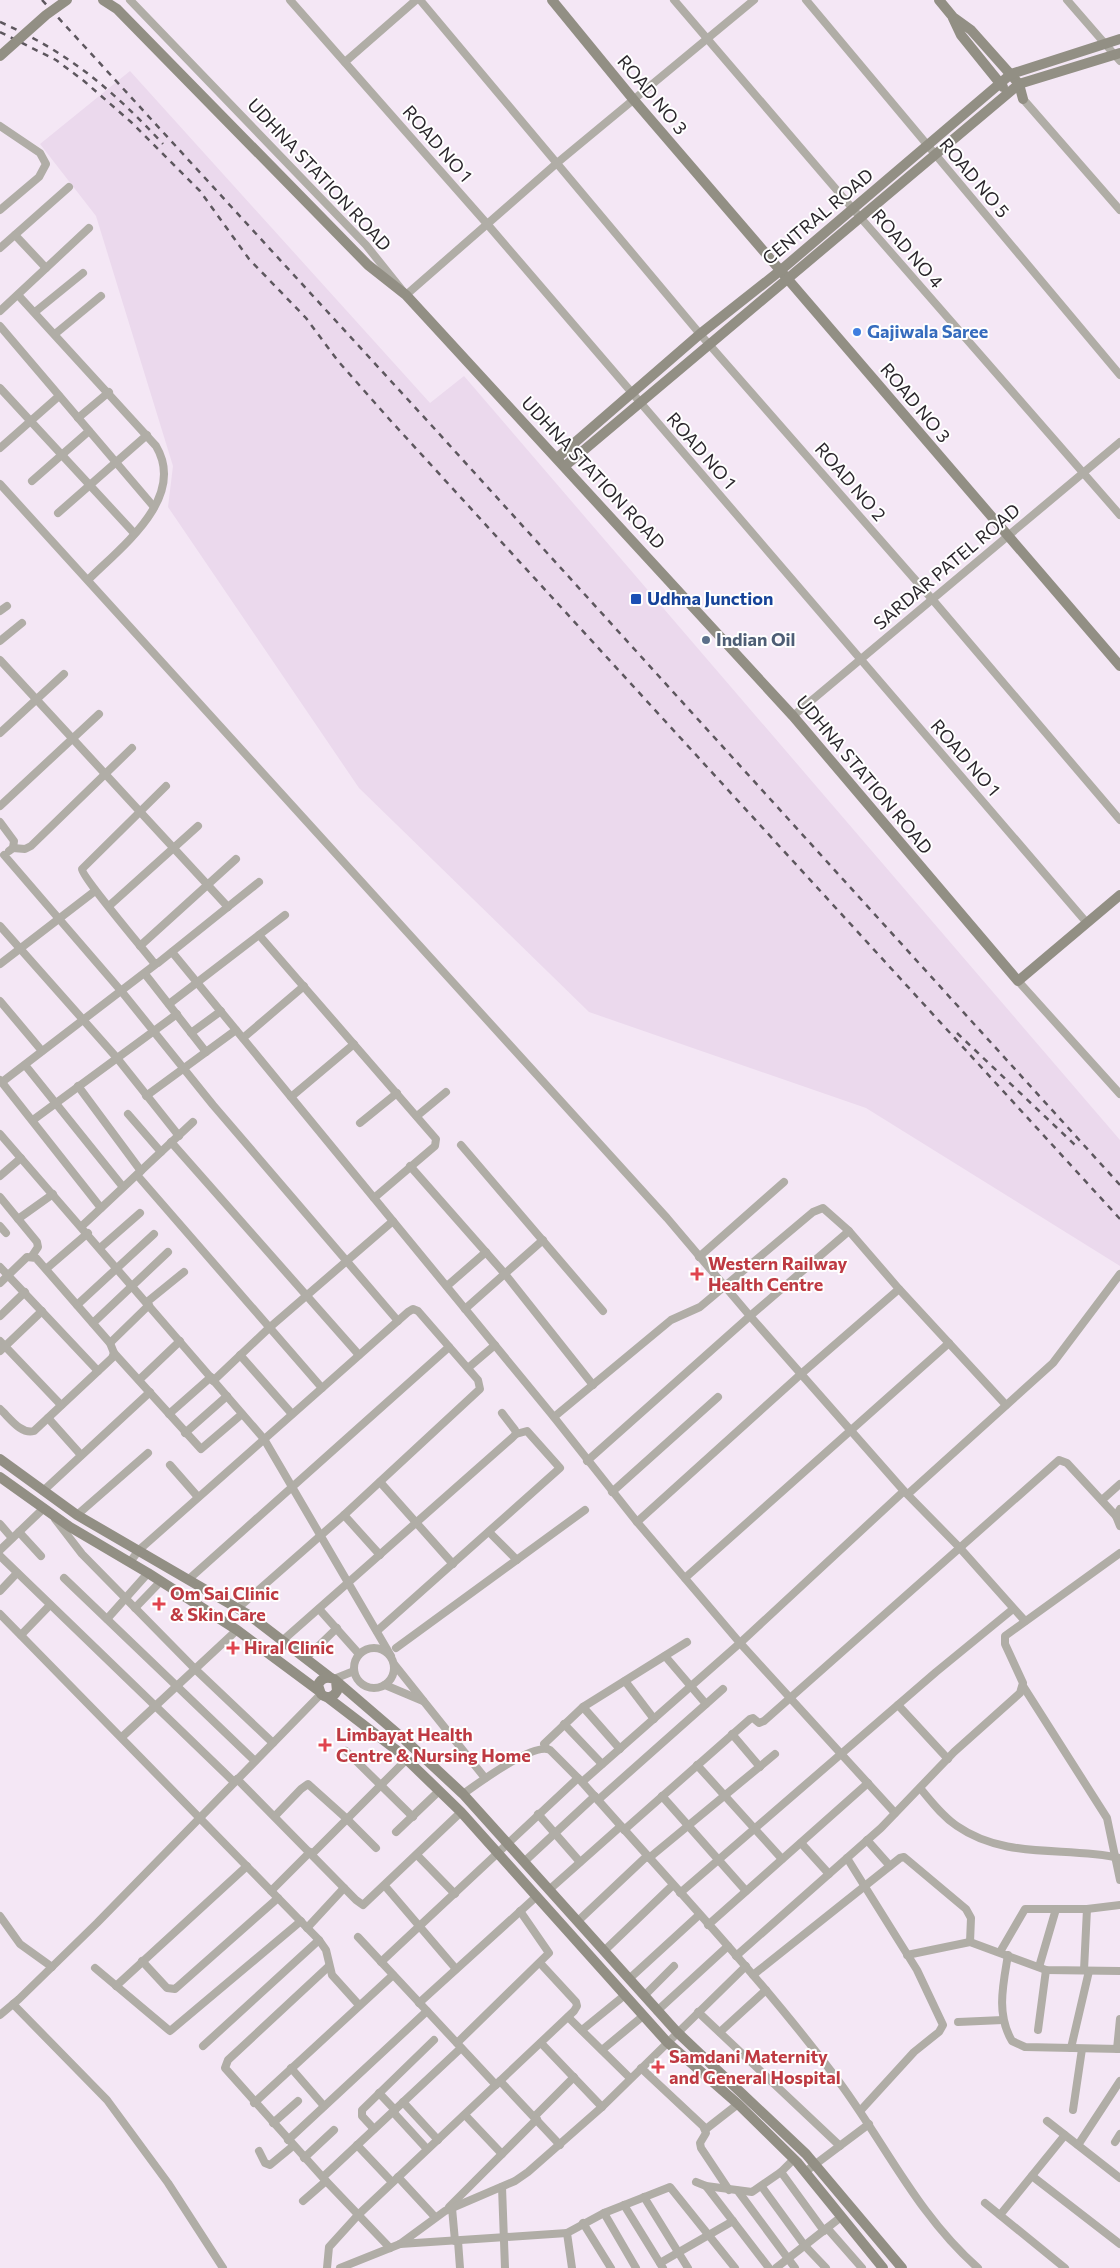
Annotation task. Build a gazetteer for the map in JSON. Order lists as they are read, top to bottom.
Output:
{
  "streets": {
    "street": [
      "ROAD NO 3",
      "ROAD NO 1",
      "UDHNA STATION ROAD",
      "ROAD NO 5",
      "CENTRAL ROAD",
      "ROAD NO 4",
      "ROAD NO 2",
      "SARDAR PATEL ROAD"
    ]
  },
  "crossings": [
    ["ROAD NO 3", "CENTRAL ROAD"],
    ["ROAD NO 3", "SARDAR PATEL ROAD"],
    ["ROAD NO 1", "CENTRAL ROAD"],
    ["ROAD NO 1", "SARDAR PATEL ROAD"],
    ["UDHNA STATION ROAD", "CENTRAL ROAD"],
    ["UDHNA STATION ROAD", "SARDAR PATEL ROAD"],
    ["ROAD NO 5", "CENTRAL ROAD"],
    ["CENTRAL ROAD", "ROAD NO 4"],
    ["CENTRAL ROAD", "ROAD NO 2"],
    ["ROAD NO 4", "SARDAR PATEL ROAD"],
    ["ROAD NO 2", "SARDAR PATEL ROAD"]
  ],
  "places": {
    "other": ["Gajiwala Saree", "Indian Oil"],
    "transit": ["Udhna Junction"],
    "health": [
      "Western Railway Health Centre",
      "Om Sai Clinic & Skin Care",
      "Hiral Clinic",
      "Limbayat Health Centre & Nursing Home",
      "Samdani Maternity and General Hospital"
    ]
  }
}
